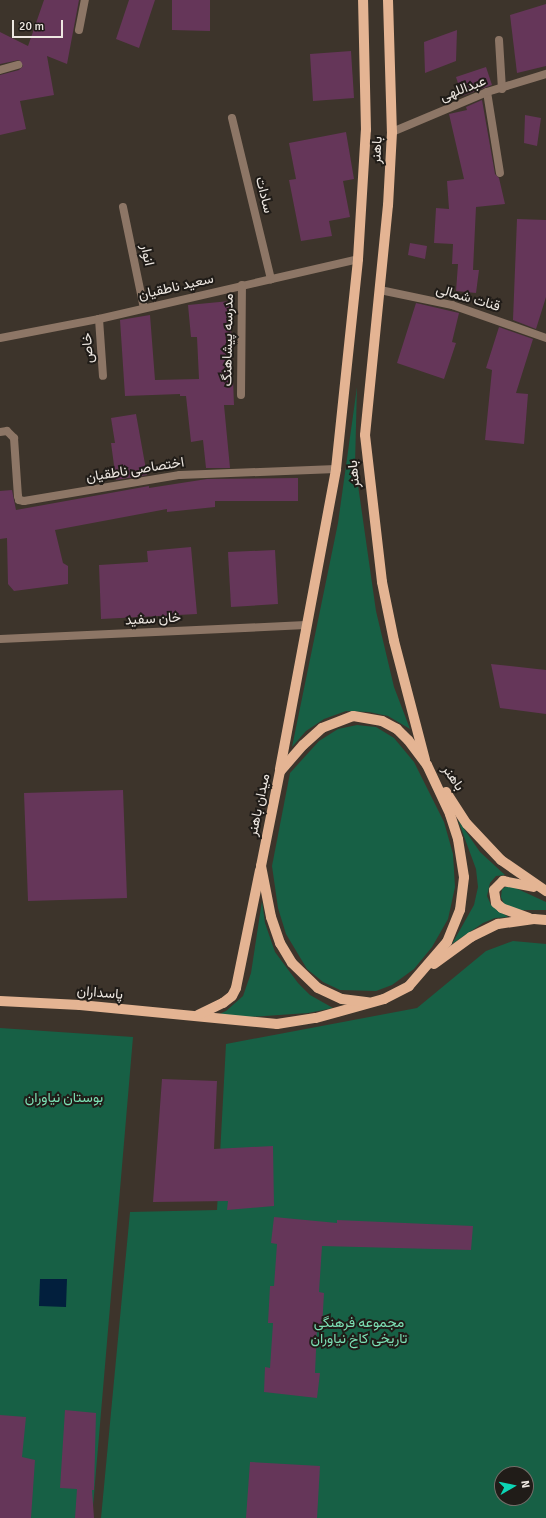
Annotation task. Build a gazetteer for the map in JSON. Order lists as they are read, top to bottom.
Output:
{
  "streets": {
    "main road": ["باهنر", "میدان باهنر", "پاسداران"],
    "street": [
      "عبداللهی",
      "سادات",
      "انوار",
      "سعید ناطقیان",
      "قنات شمالى",
      "مدرسه پیشاهنگ",
      "خاص",
      "اختصاصی ناطقیان",
      "خان سفید"
    ]
  },
  "crossings": [
    ["عبداللهی", "باهنر"],
    ["باهنر", "سعید ناطقیان"],
    ["باهنر", "قنات شمالى"],
    ["باهنر", "اختصاصی ناطقیان"],
    ["باهنر", "خان سفید"],
    ["باهنر", "میدان باهنر"],
    ["سادات", "سعید ناطقیان"],
    ["انوار", "سعید ناطقیان"],
    ["سعید ناطقیان", "مدرسه پیشاهنگ"],
    ["سعید ناطقیان", "خاص"],
    ["میدان باهنر", "پاسداران"]
  ],
  "parks": ["بوستان نیاوران", "مجموعه فرهنگی تاریخی کاخ نیاوران"],
  "scale_bar": "20 m",
  "north": "right"
}
